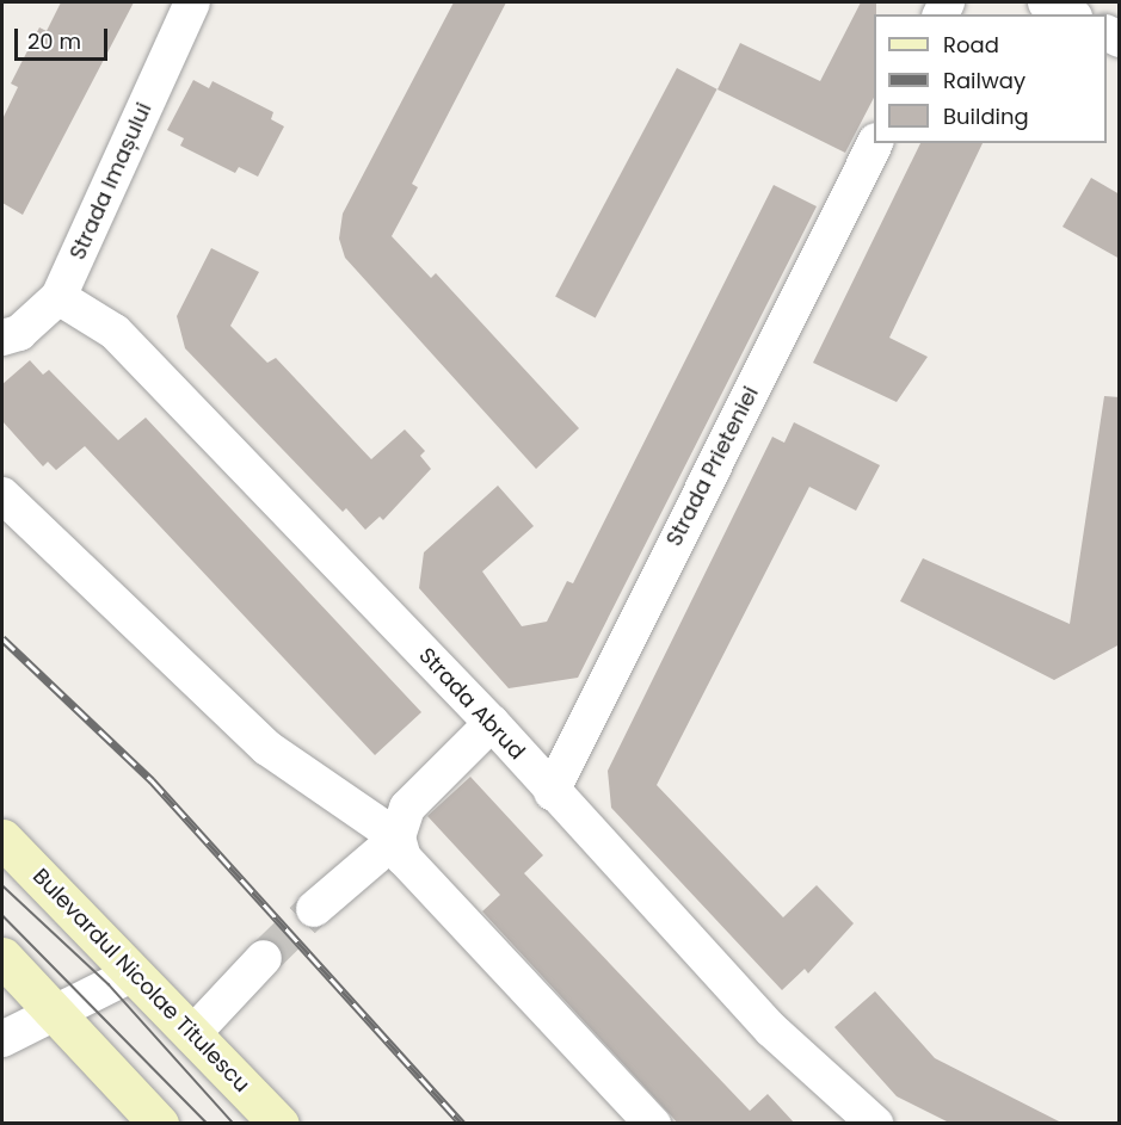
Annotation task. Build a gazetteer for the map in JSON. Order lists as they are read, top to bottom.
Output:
{
  "streets": {
    "main road": ["Bulevardul Nicolae Titulescu"],
    "street": ["Strada Imașului", "Strada Prieteniei", "Strada Abrud"]
  },
  "crossings": [
    ["Strada Imașului", "Strada Abrud"],
    ["Strada Prieteniei", "Strada Abrud"]
  ],
  "legend": ["Road", "Railway", "Building"],
  "scale_bar": "20 m"
}
